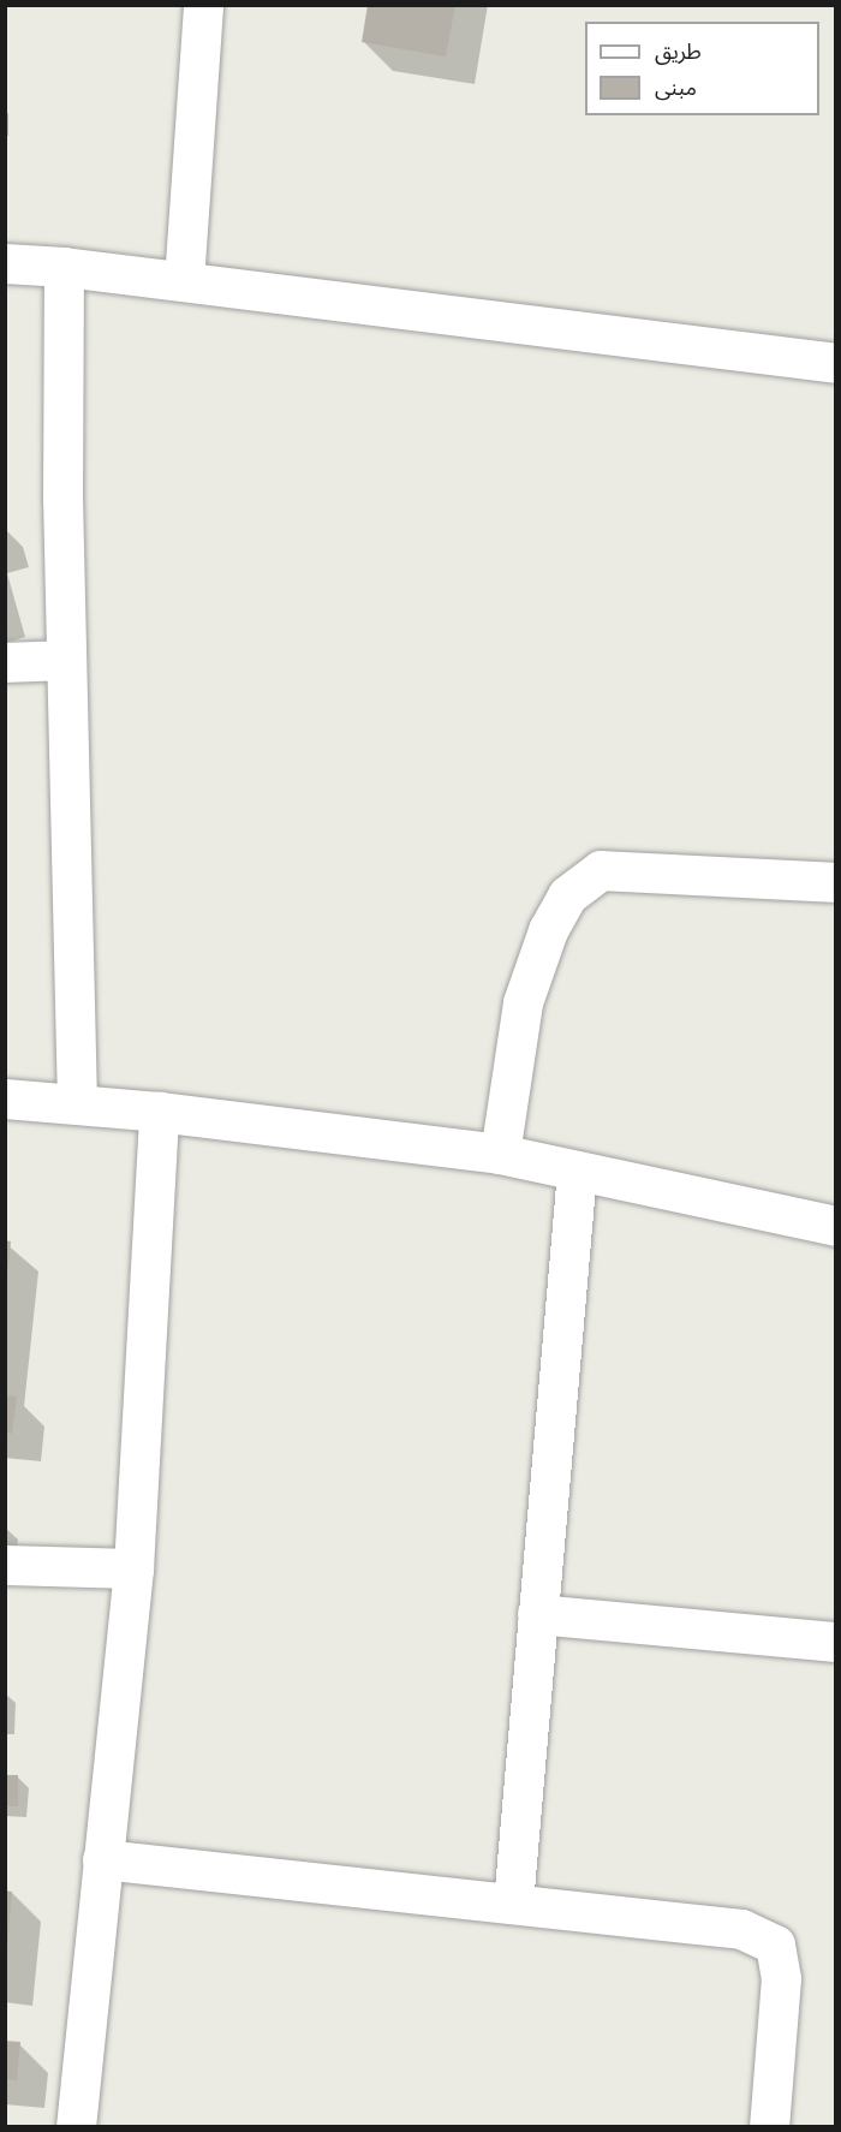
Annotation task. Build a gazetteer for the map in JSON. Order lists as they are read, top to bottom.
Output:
{
  "legend": ["طريق", "مبنى"]
}
